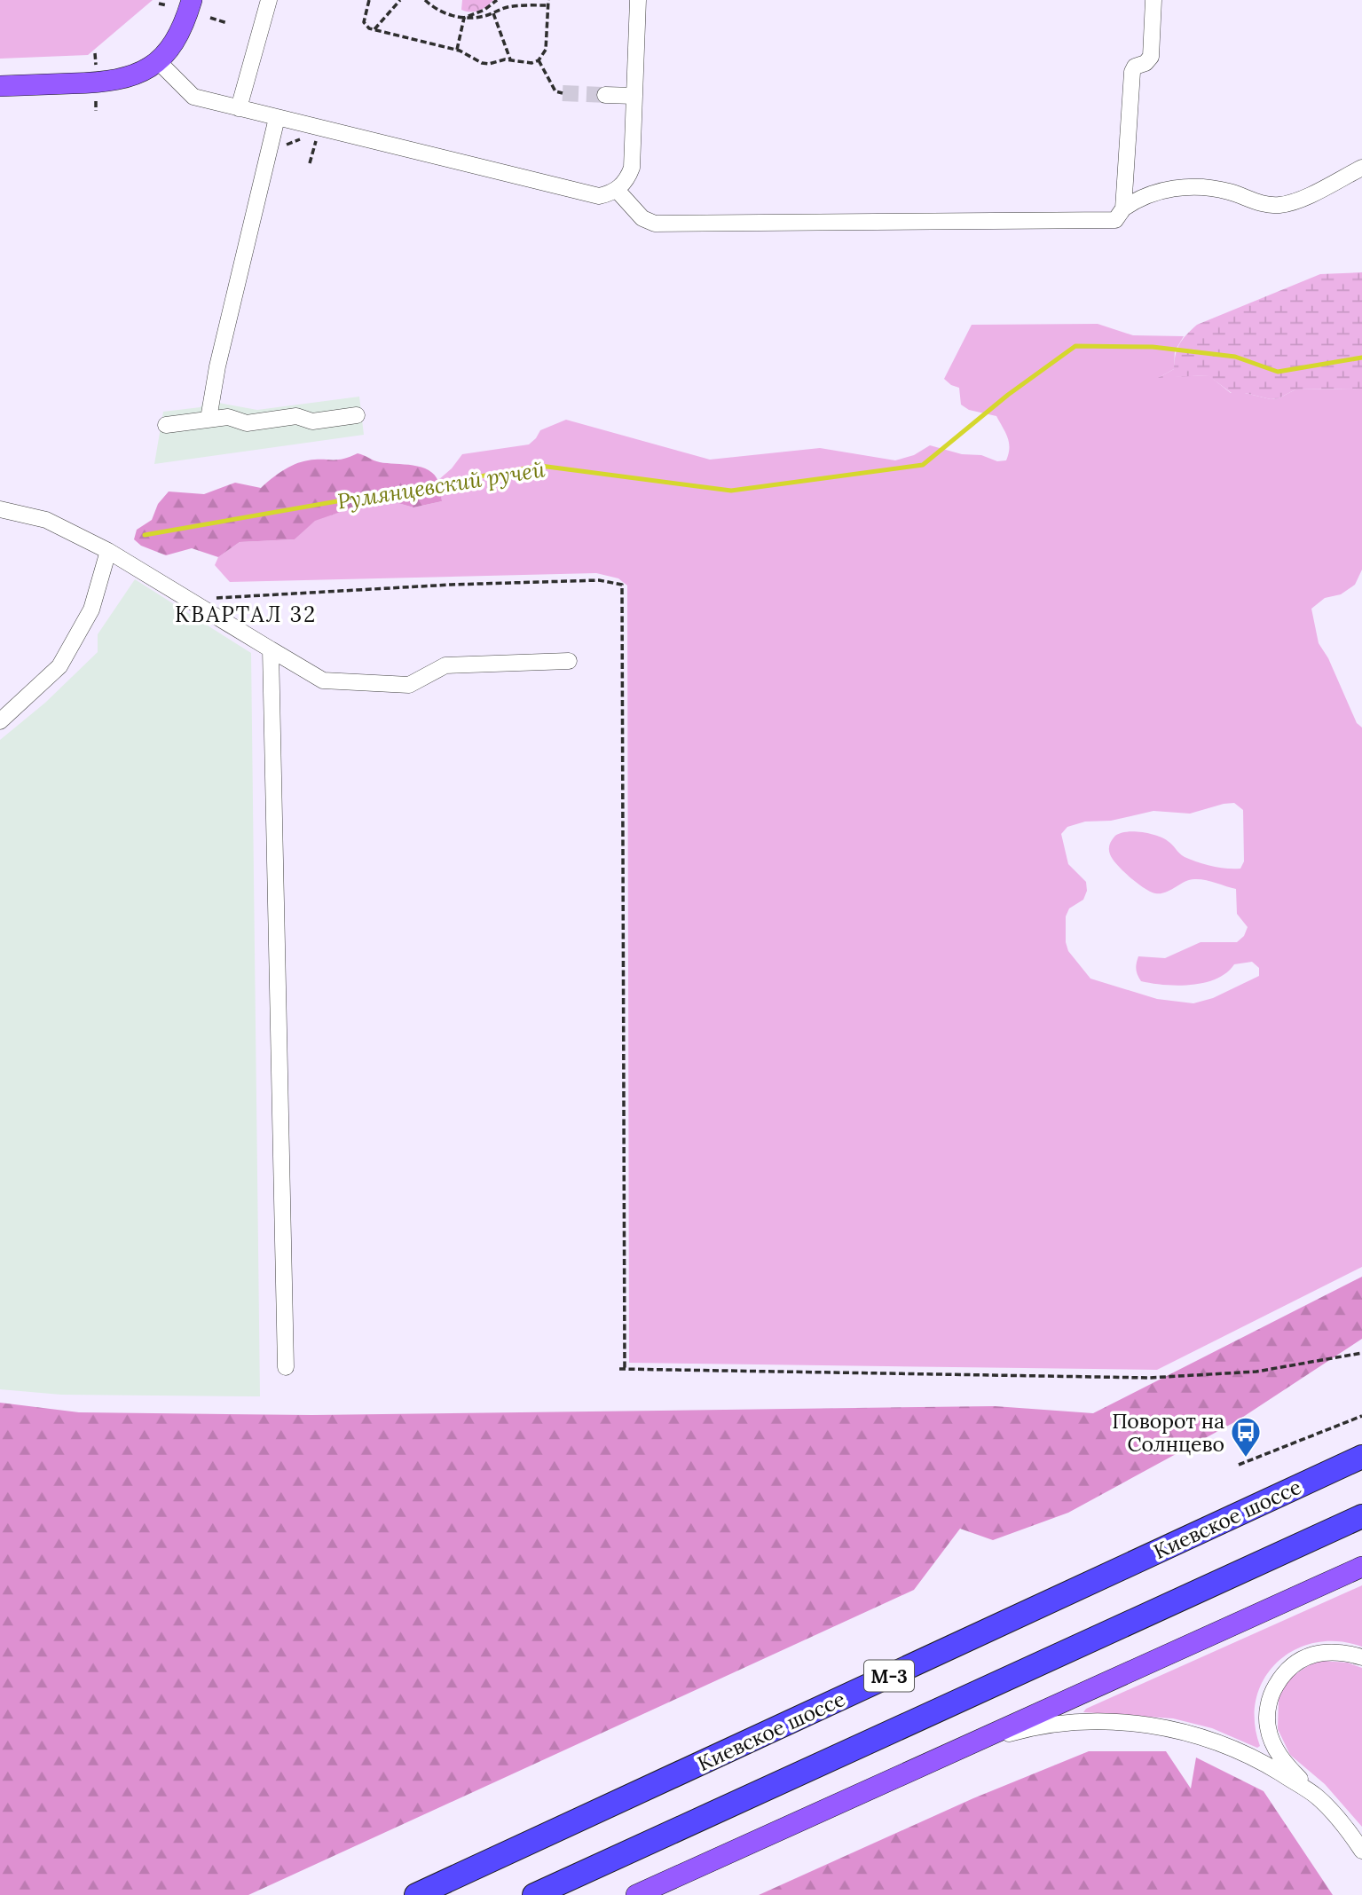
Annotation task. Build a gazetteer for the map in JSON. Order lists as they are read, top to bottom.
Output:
{
  "streets": {
    "highway": ["Киевское шоссе", "М-3"]
  },
  "districts": ["КВАРТАЛ 32"],
  "water": ["Румянцевский ручей"],
  "places": {
    "bus stop": ["Поворот на Солнцево"]
  }
}
